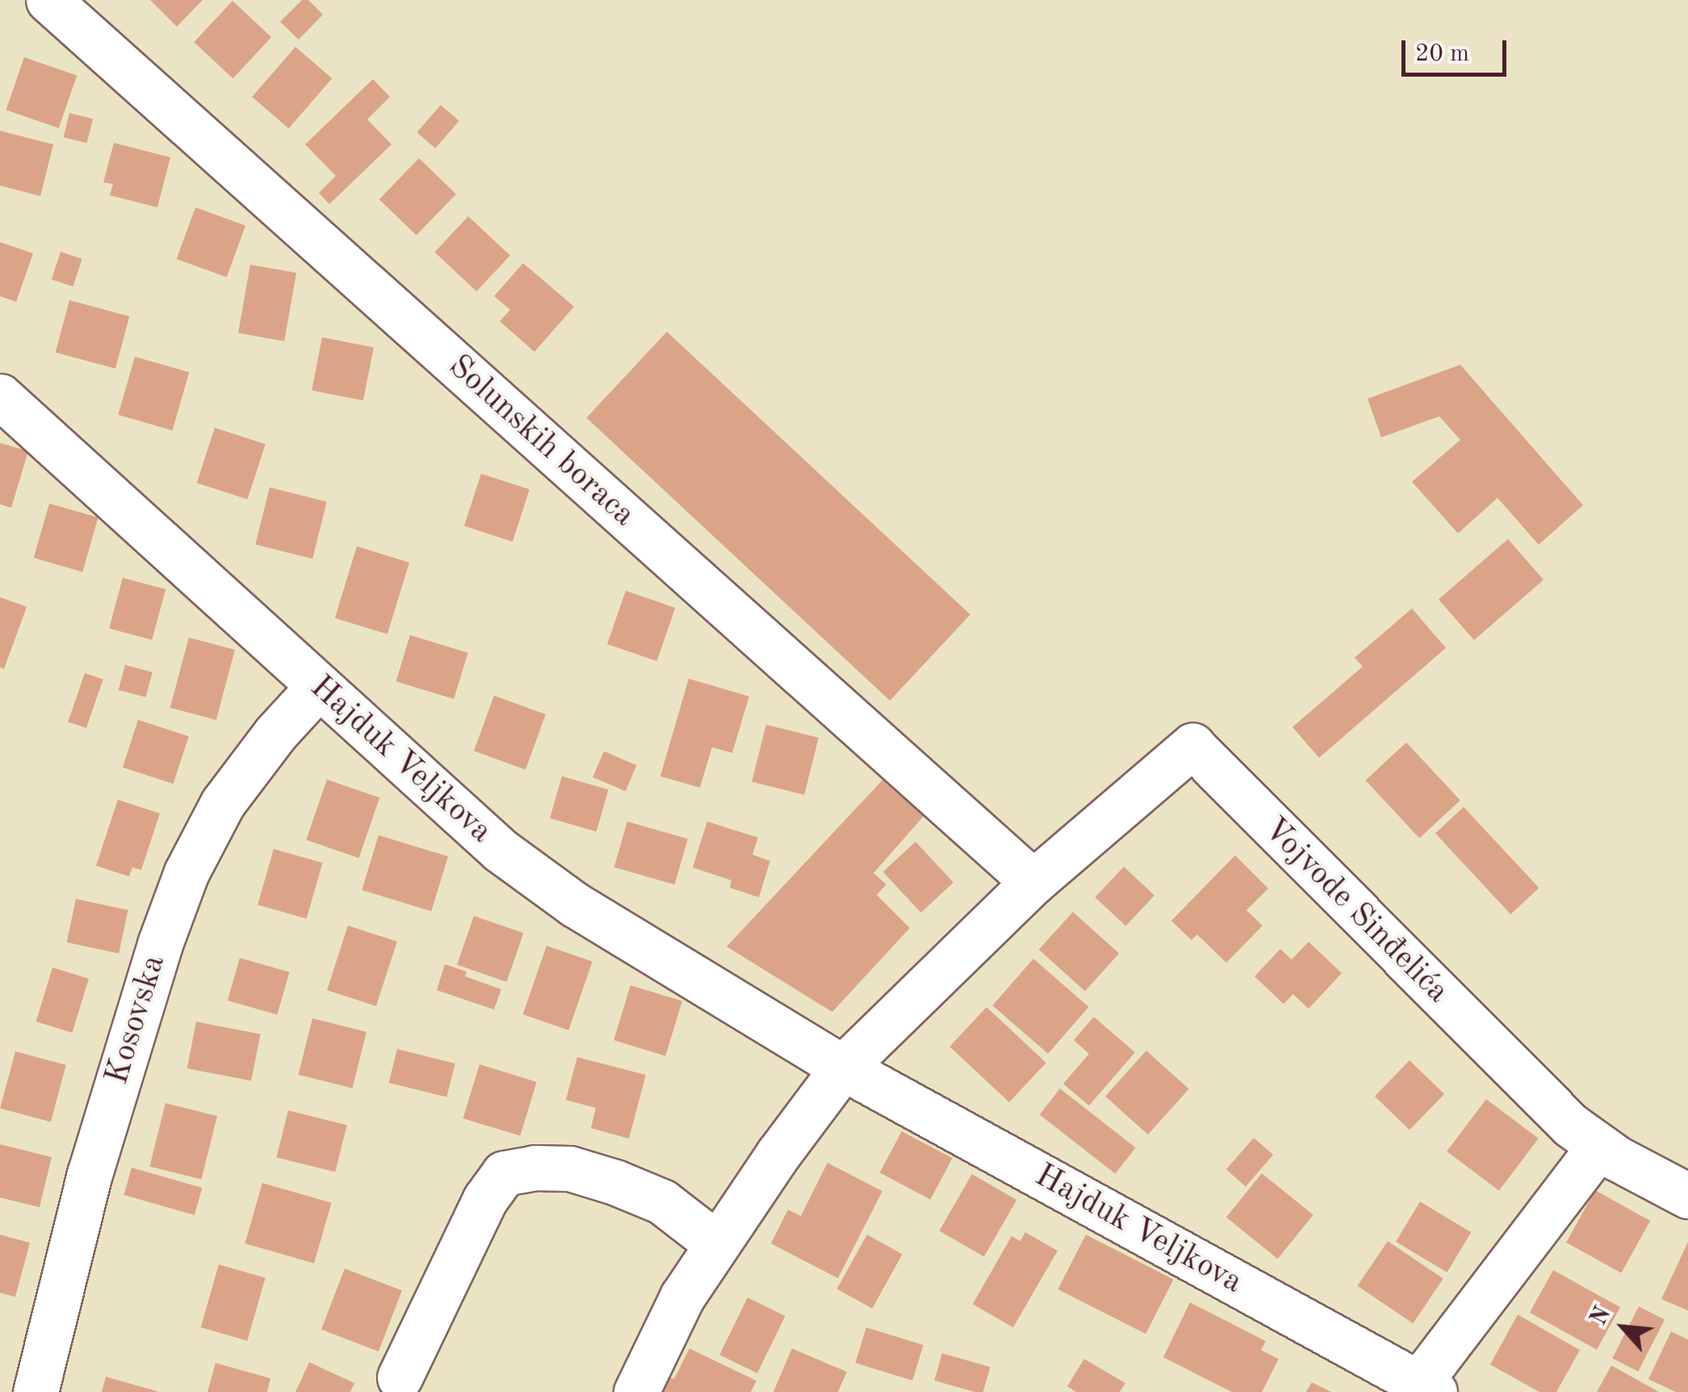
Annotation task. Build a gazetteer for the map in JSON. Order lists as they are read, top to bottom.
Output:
{
  "streets": {
    "street": [
      "Solunskih boraca",
      "Hajduk Veljkova",
      "Vojvode Sinđelića",
      "Kosovska"
    ]
  },
  "crossings": [
    ["Solunskih boraca", "Vojvode Sinđelića"],
    ["Hajduk Veljkova", "Kosovska"]
  ],
  "scale_bar": "20 m",
  "north": "top left"
}
